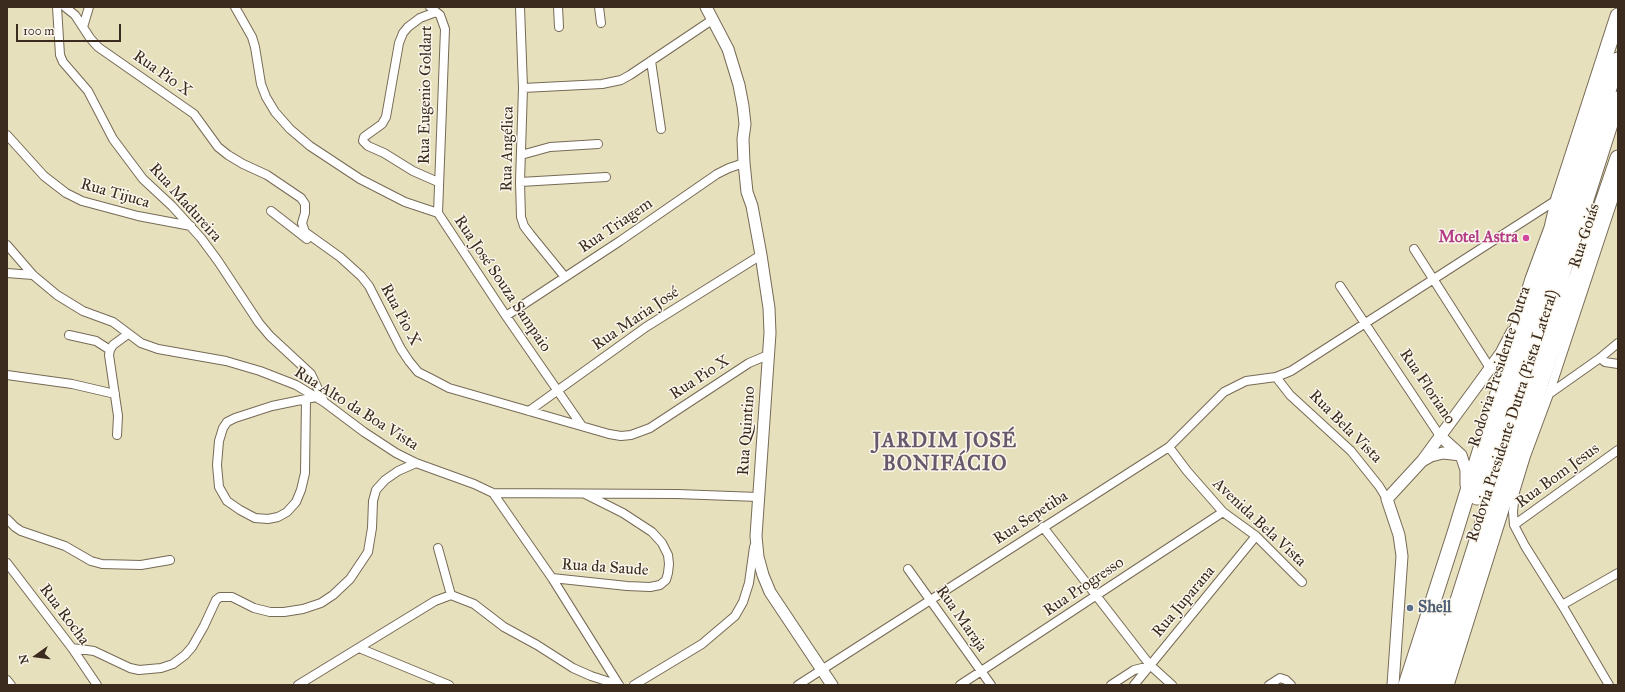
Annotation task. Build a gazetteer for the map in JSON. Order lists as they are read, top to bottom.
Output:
{
  "streets": {
    "highway": ["Rodovia Presidente Dutra", "Rodovia Presidente Dutra (Pista Lateral)"],
    "main road": ["Rua Floriano", "Rua Quintino"],
    "street": [
      "Rua Pio X",
      "Rua Eugenio Goldart",
      "Rua Angélica",
      "Rua Tijuca",
      "Rua Madureira",
      "Rua Triagem",
      "Rua Goiás",
      "Rua José Souza Sampaio",
      "Rua Maria José",
      "Rua Alto da Boa Vista",
      "Rua Bela Vista",
      "Rua Bom Jesus",
      "Rua Sepetiba",
      "Avenida Bela Vista",
      "Rua da Saude",
      "Rua Progresso",
      "Rua Juparana",
      "Rua Rocha",
      "Rua Maraja"
    ]
  },
  "crossings": [
    ["Rua Pio X", "Rua José Souza Sampaio"],
    ["Rua Pio X", "Rua Maria José"],
    ["Rua Pio X", "Rua Quintino"],
    ["Rua Eugenio Goldart", "Rua José Souza Sampaio"],
    ["Rua Angélica", "Rua Triagem"],
    ["Rua Tijuca", "Rua Madureira"],
    ["Rua Madureira", "Rua Alto da Boa Vista"],
    ["Rua Triagem", "Rua José Souza Sampaio"],
    ["Rua Triagem", "Rua Quintino"],
    ["Rua Goiás", "Rodovia Presidente Dutra (Pista Lateral)"],
    ["Rua Goiás", "Rua Bom Jesus"],
    ["Rua José Souza Sampaio", "Rua Maria José"],
    ["Rua Maria José", "Rua Quintino"],
    ["Rua Alto da Boa Vista", "Rua Quintino"],
    ["Rua Alto da Boa Vista", "Rua da Saude"],
    ["Rua Bela Vista", "Rua Sepetiba"],
    ["Rua Sepetiba", "Avenida Bela Vista"],
    ["Rua Sepetiba", "Rua Maraja"],
    ["Avenida Bela Vista", "Rua Progresso"],
    ["Avenida Bela Vista", "Rua Juparana"],
    ["Rua Progresso", "Rua Maraja"]
  ],
  "districts": ["JARDIM JOSÉ BONIFÁCIO"],
  "places": ["Motel Astra", "Shell"],
  "scale_bar": "100 m",
  "north": "left"
}
